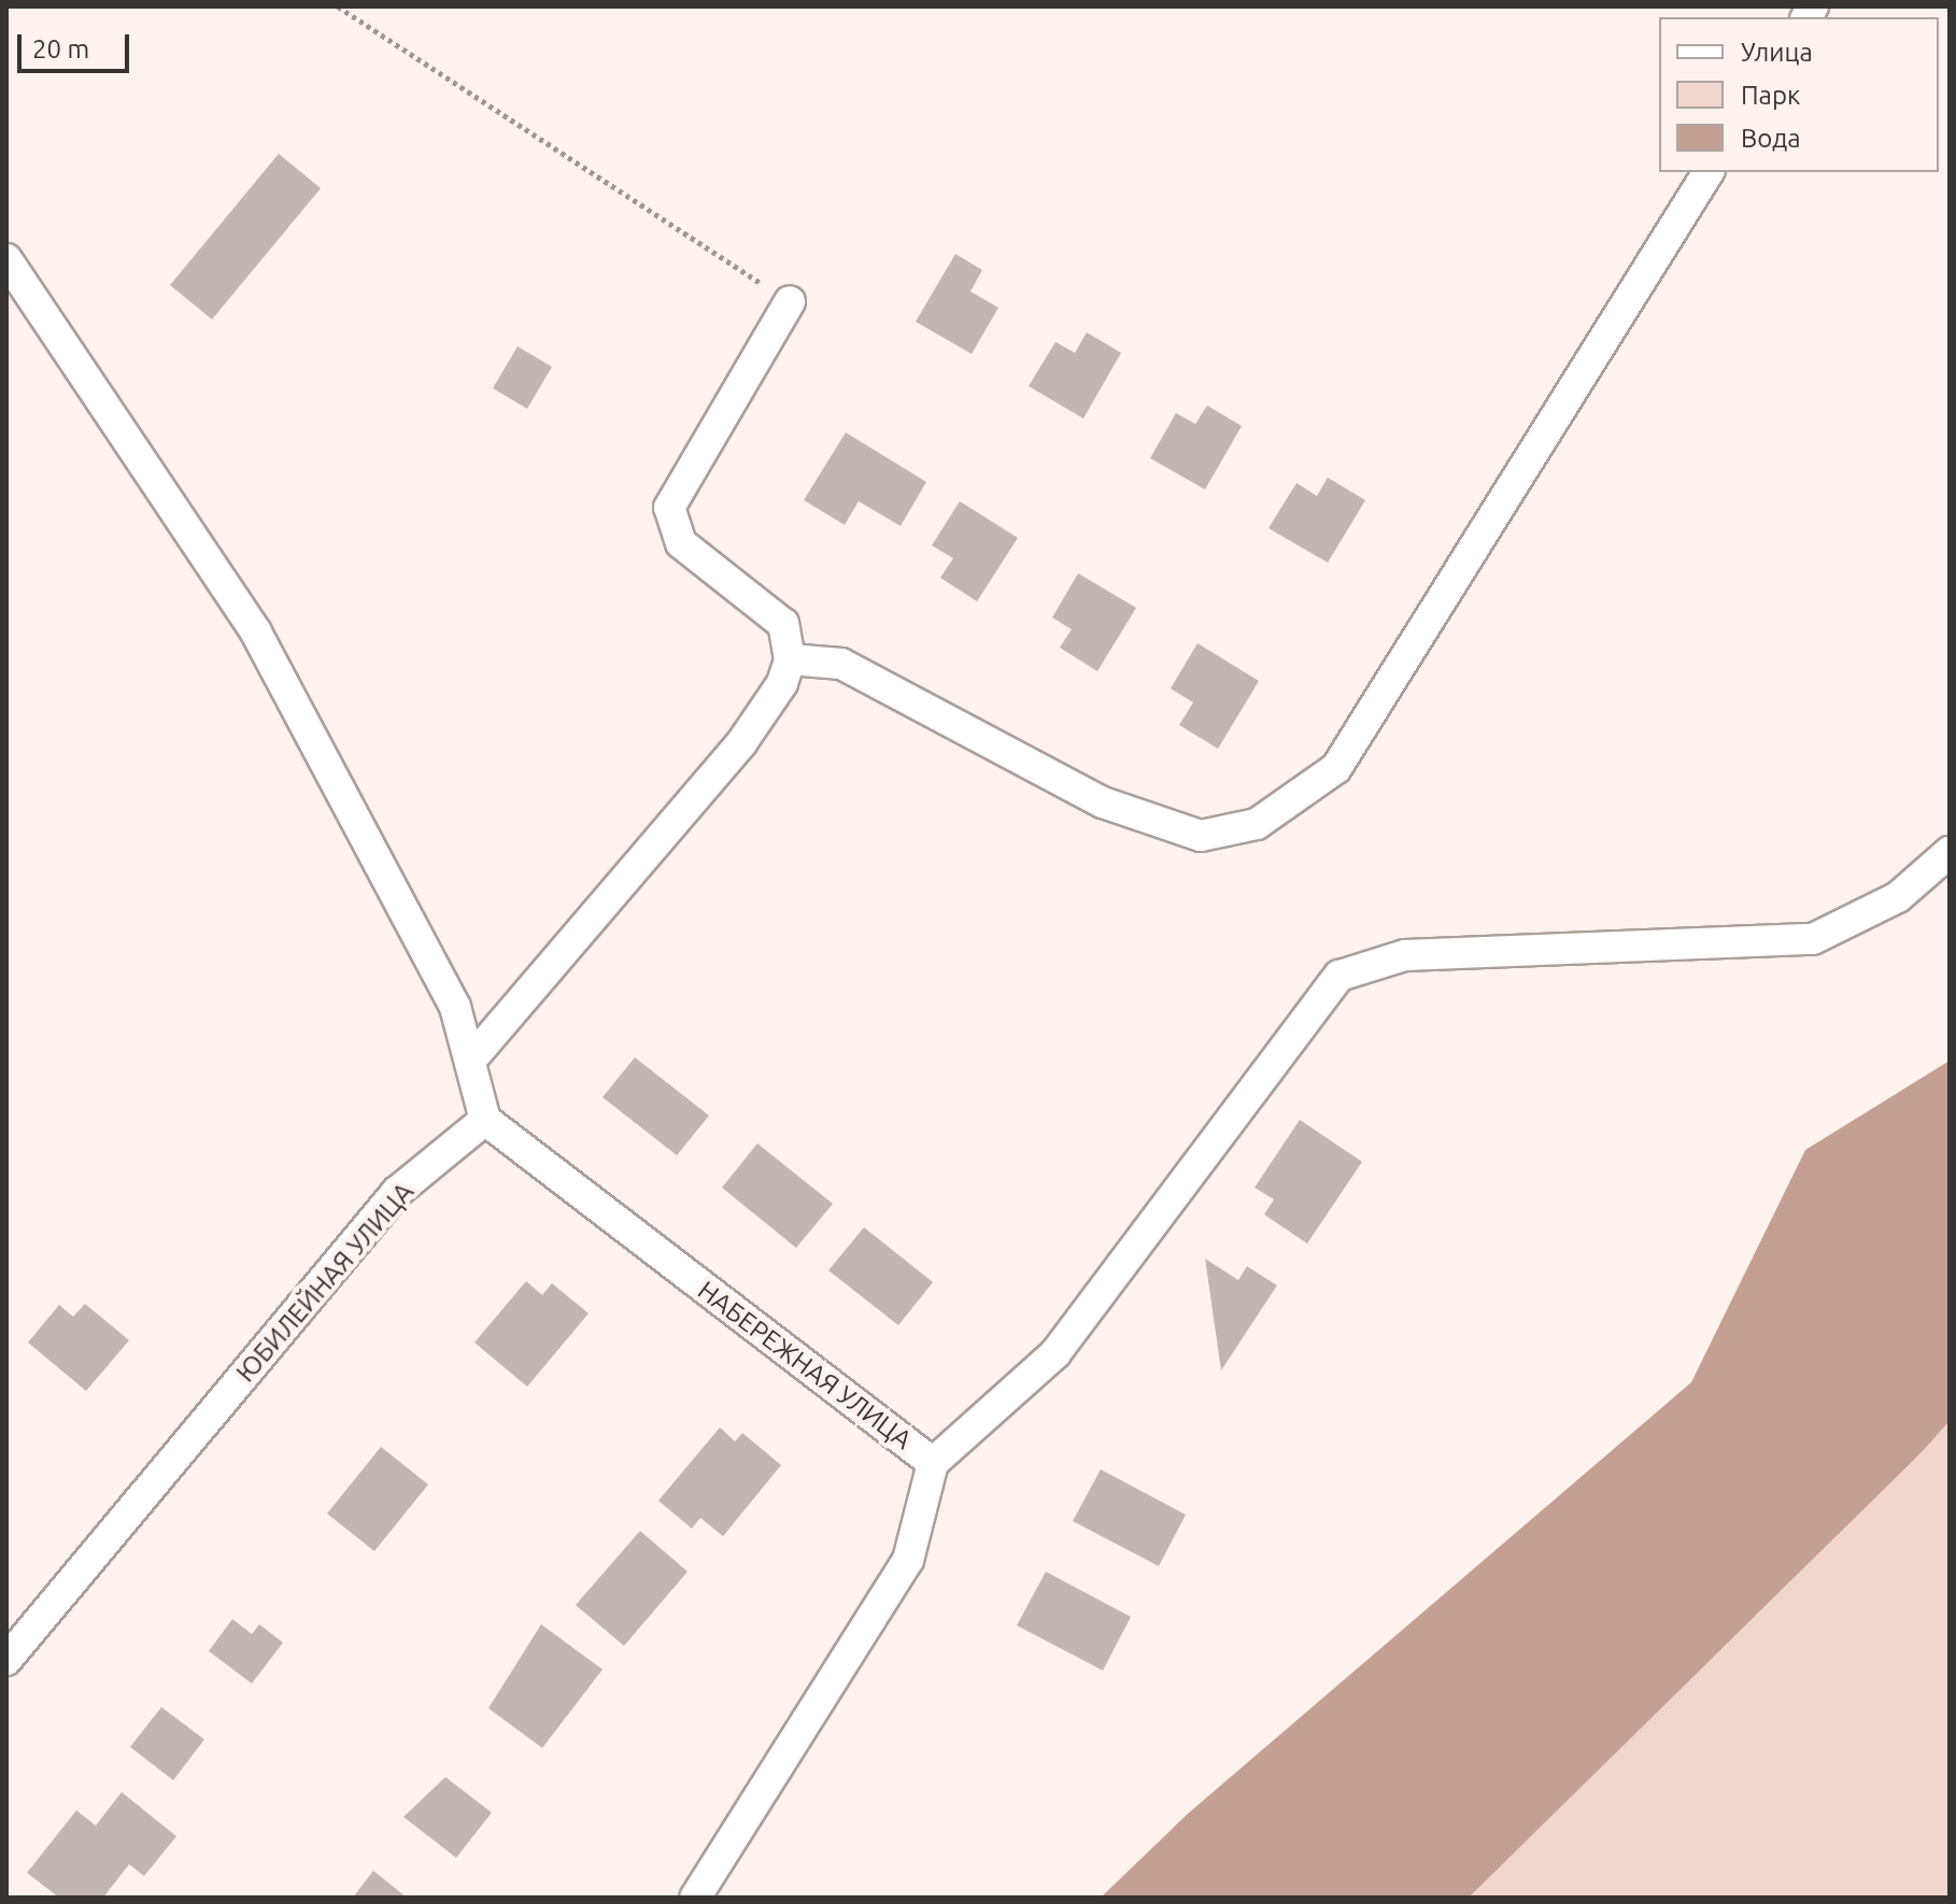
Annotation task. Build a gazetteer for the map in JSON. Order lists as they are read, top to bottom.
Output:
{
  "streets": {
    "street": ["ЮБИЛЕЙНАЯ УЛИЦА", "НАБЕРЕЖНАЯ УЛИЦА"]
  },
  "crossings": [
    ["ЮБИЛЕЙНАЯ УЛИЦА", "НАБЕРЕЖНАЯ УЛИЦА"]
  ],
  "legend": ["Улица", "Парк", "Вода"],
  "scale_bar": "20 m"
}
